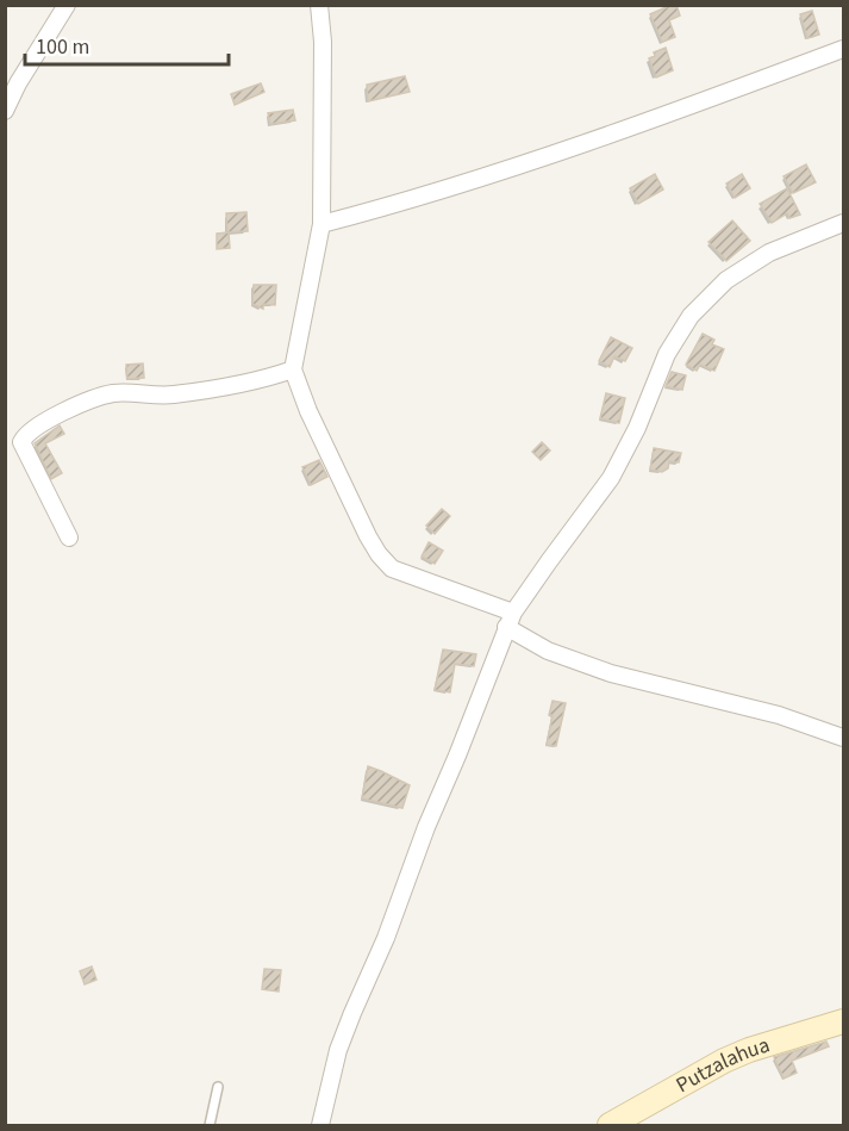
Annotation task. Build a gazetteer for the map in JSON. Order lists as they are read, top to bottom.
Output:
{
  "streets": {
    "street": ["Putzalahua"]
  },
  "scale_bar": "100 m"
}
